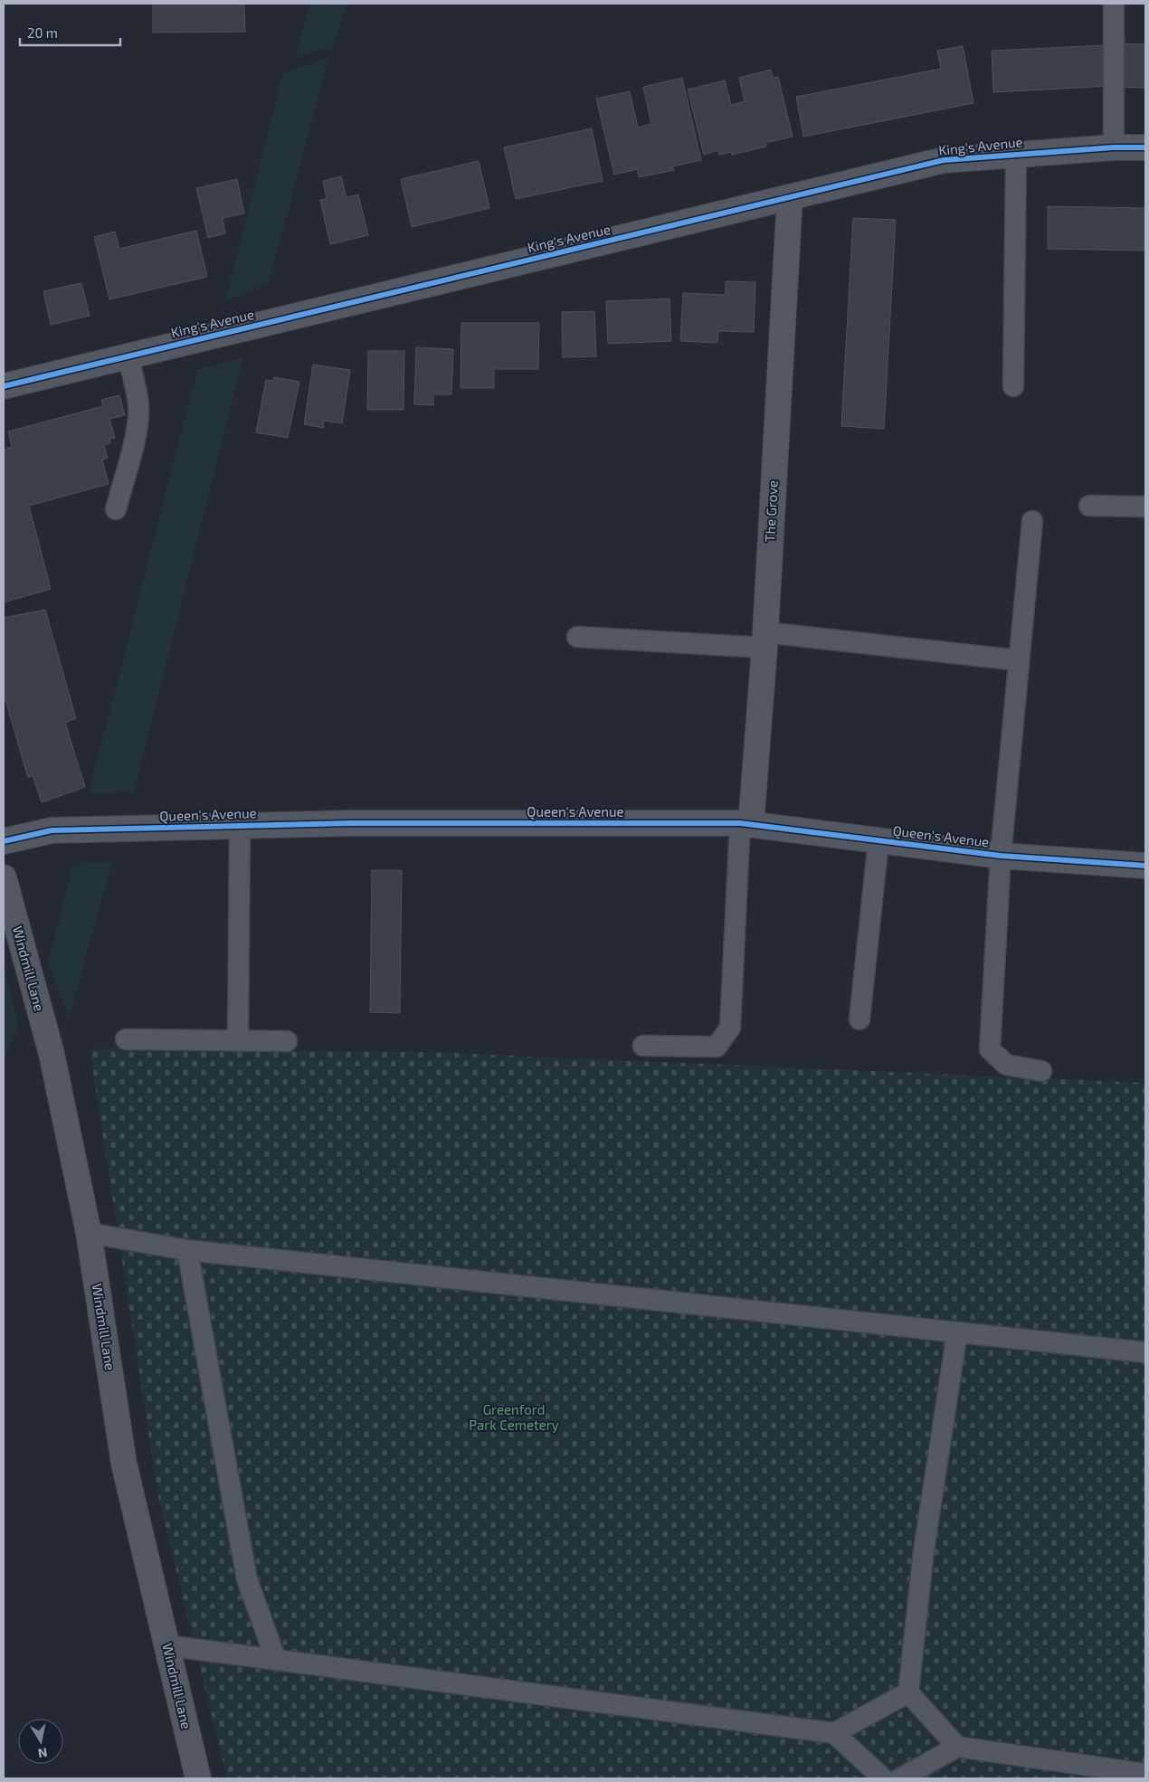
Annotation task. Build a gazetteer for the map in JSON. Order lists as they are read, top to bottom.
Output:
{
  "streets": {
    "street": [
      "King's Avenue",
      "The Grove",
      "Queen's Avenue",
      "Windmill Lane"
    ]
  },
  "crossings": [
    ["King's Avenue", "The Grove"],
    ["The Grove", "Queen's Avenue"]
  ],
  "parks": ["Greenford Park Cemetery"],
  "scale_bar": "20 m",
  "north": "bottom"
}
